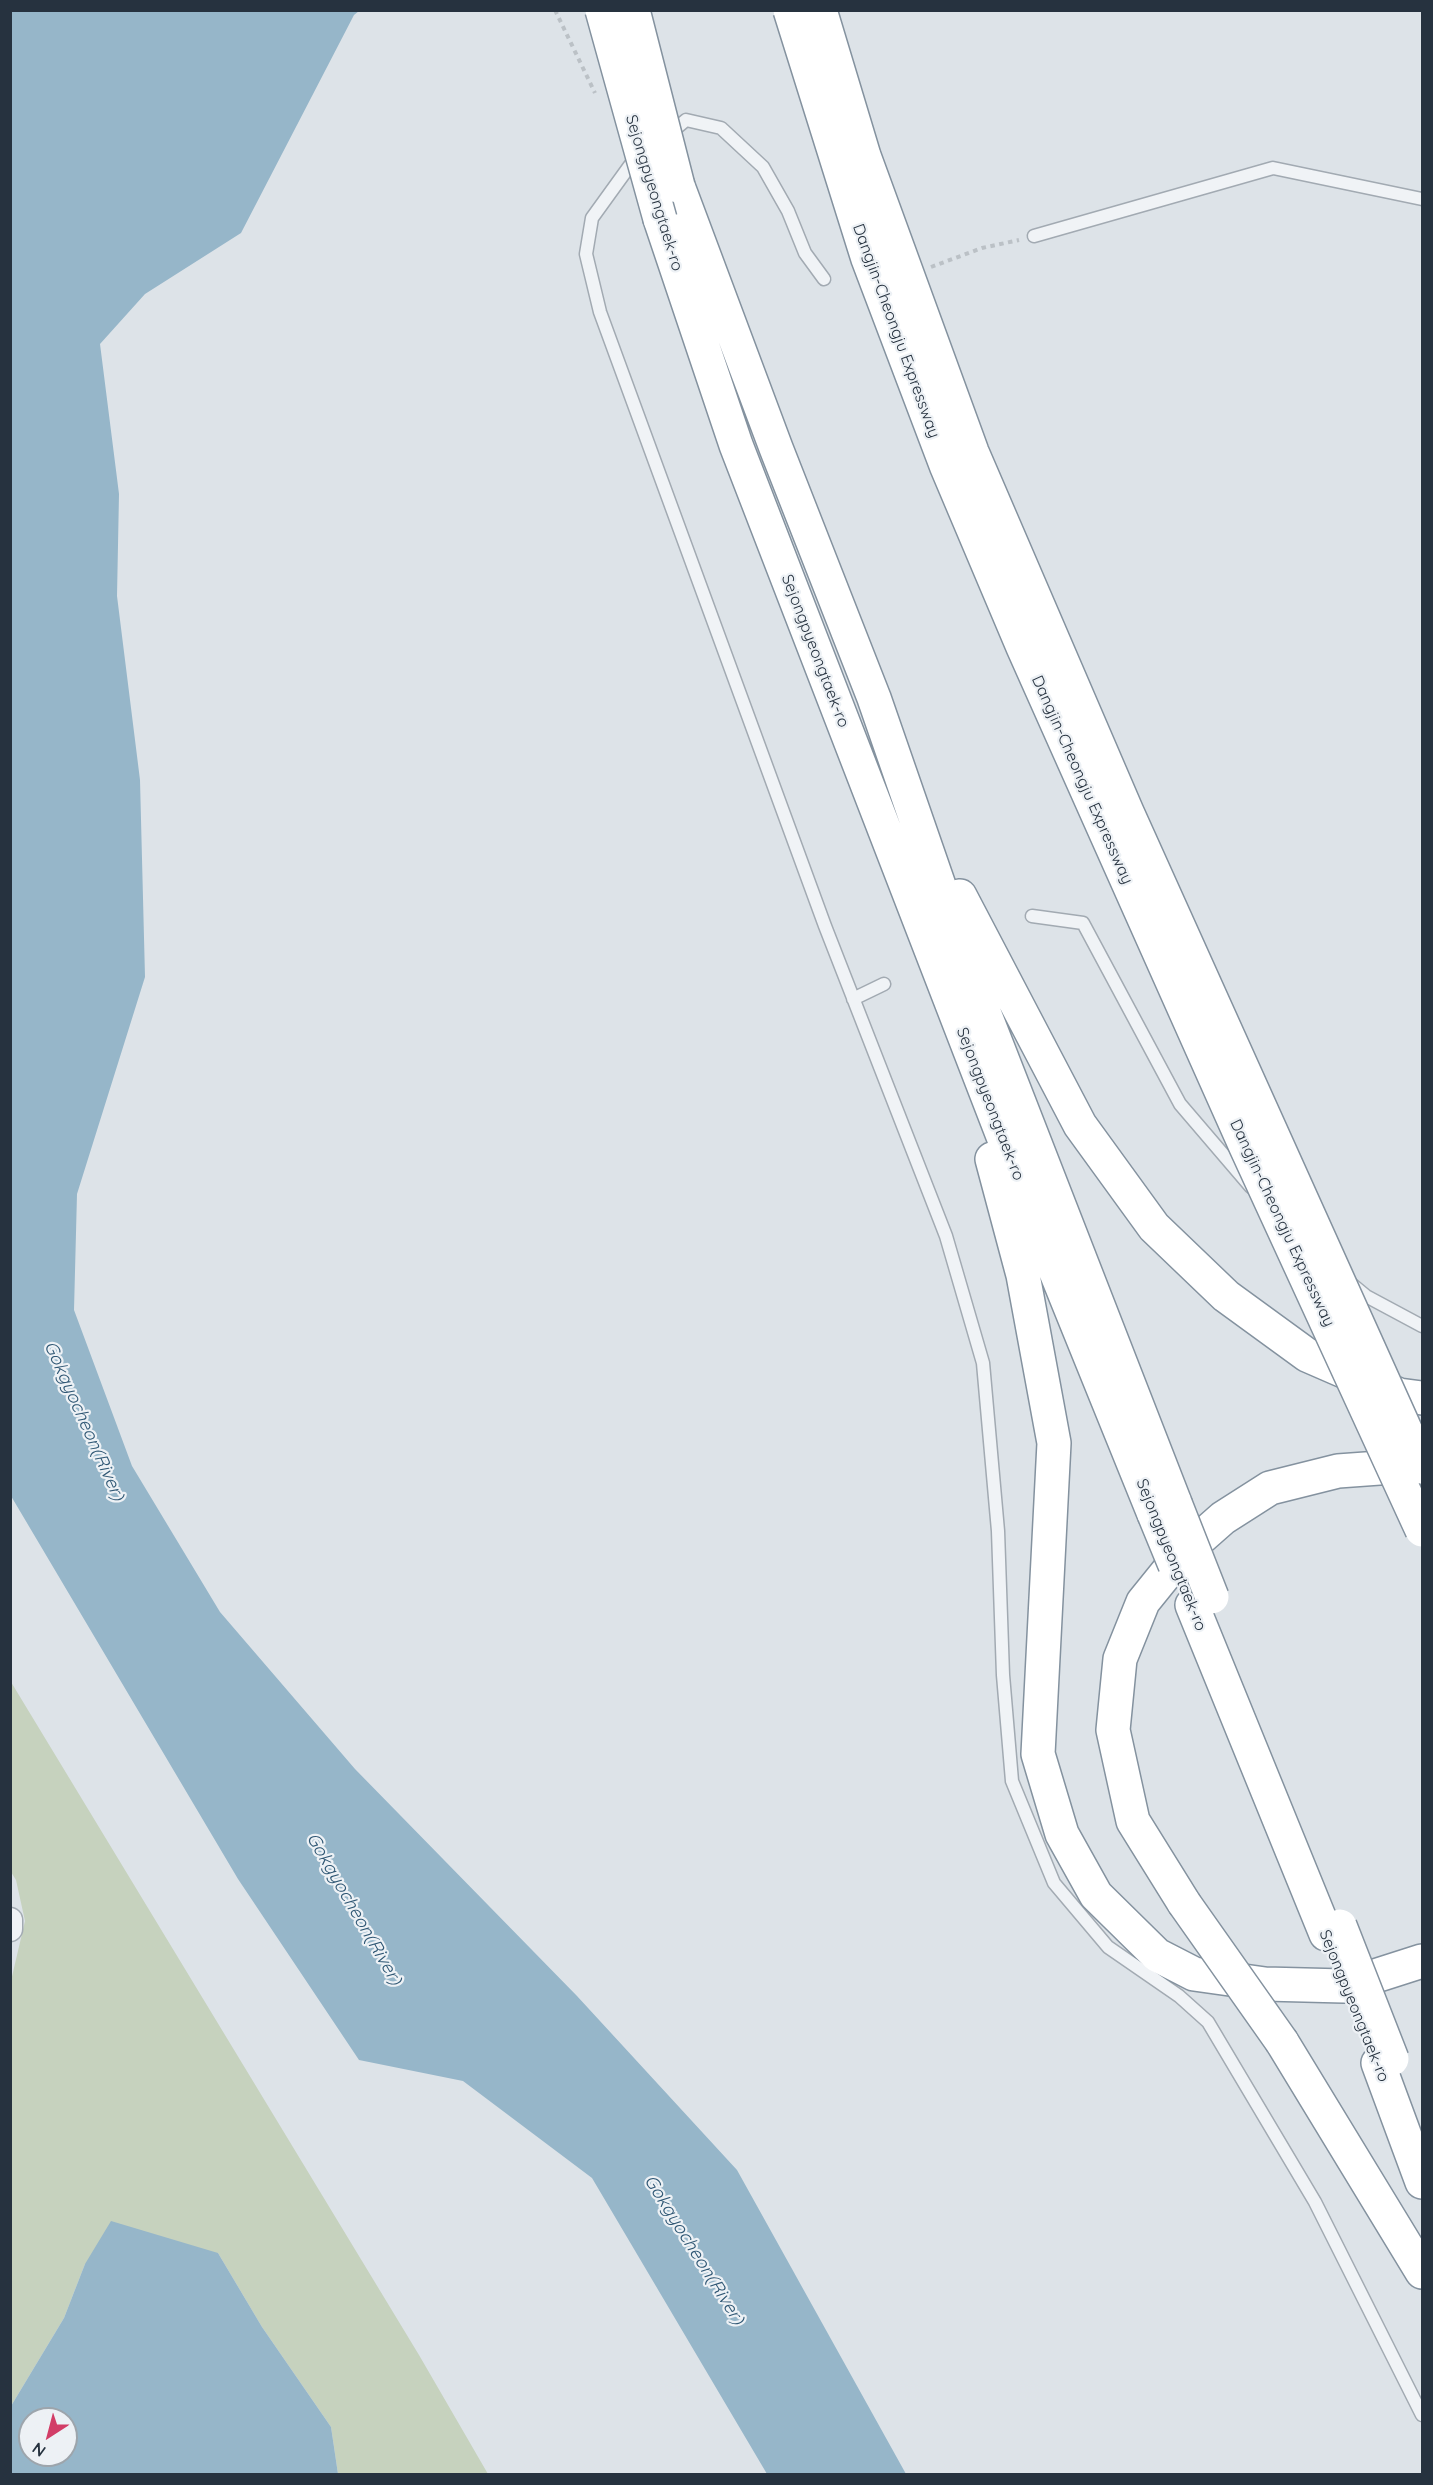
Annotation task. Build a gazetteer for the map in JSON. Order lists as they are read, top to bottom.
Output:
{
  "streets": {
    "highway": ["Sejongpyeongtaek-ro", "Dangjin-Cheongju Expressway"]
  },
  "water": ["Gokgyocheon(River)"],
  "north": "bottom left"
}
